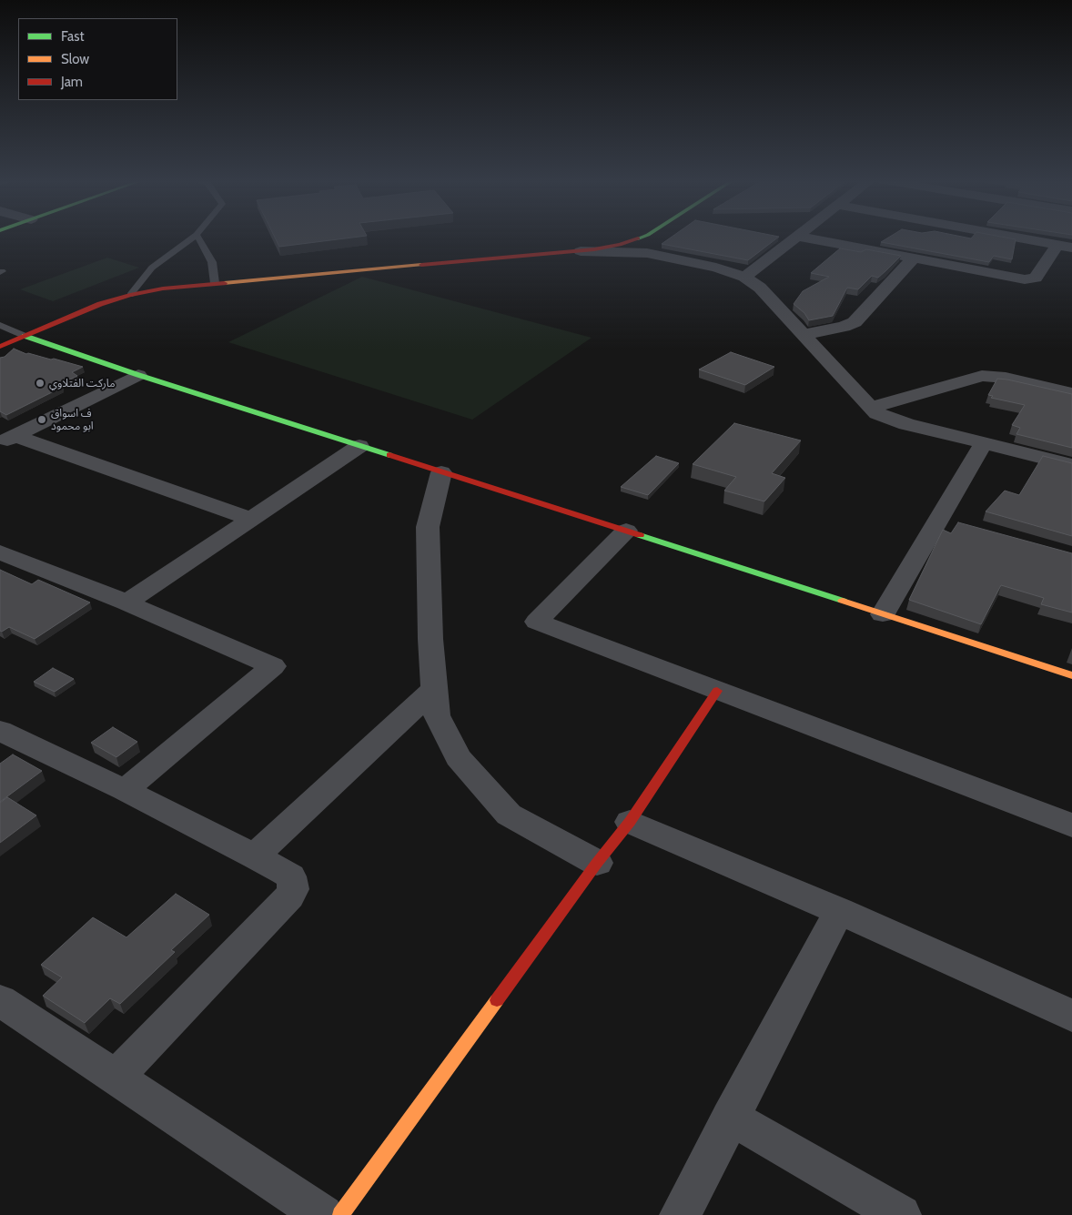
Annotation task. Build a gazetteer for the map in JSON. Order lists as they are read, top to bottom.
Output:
{
  "places": ["ماركت الفتلاوي", "ف اسواق ابو محمود"],
  "legend": ["Fast", "Slow", "Jam"]
}
